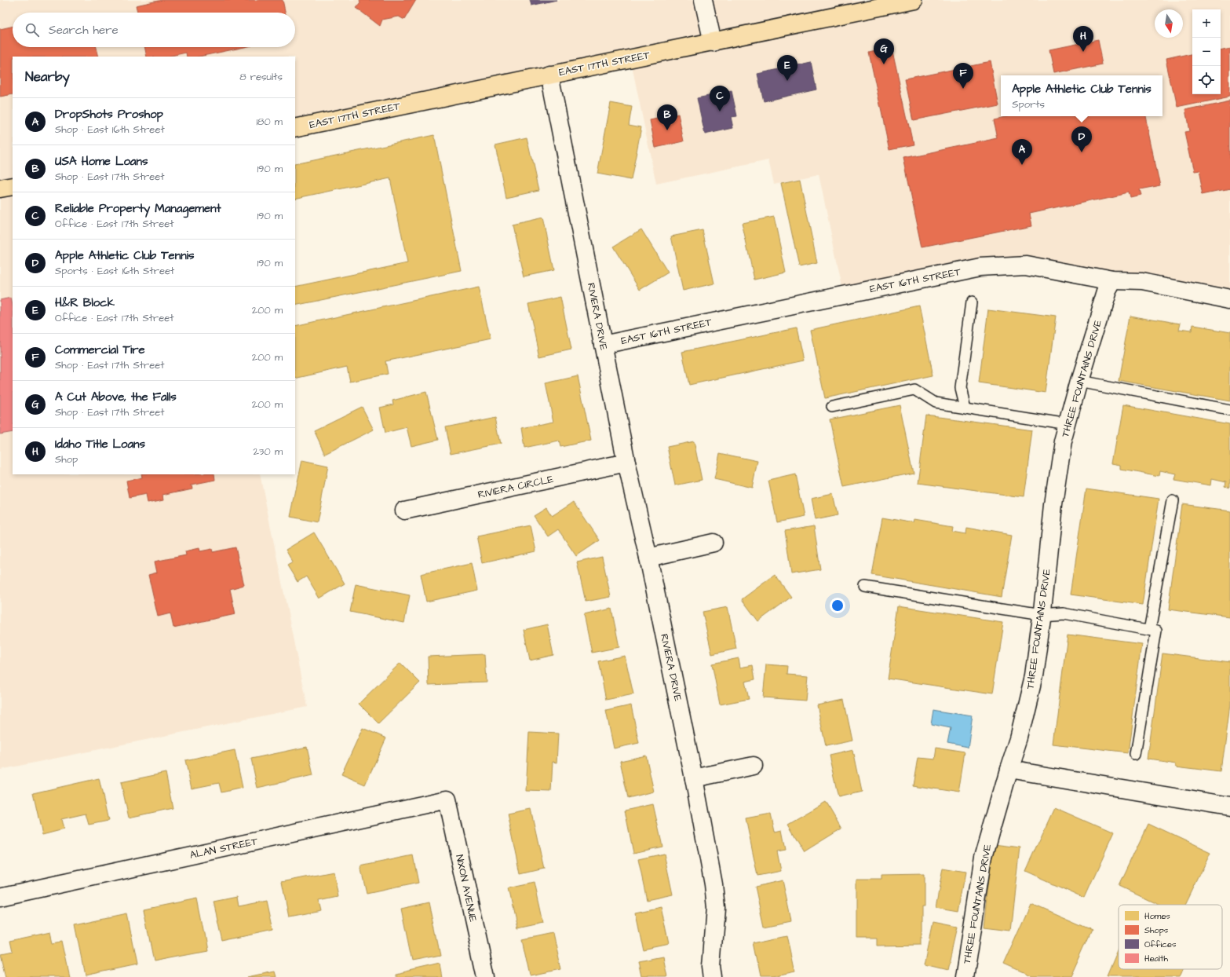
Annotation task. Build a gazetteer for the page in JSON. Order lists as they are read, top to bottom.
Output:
{
  "streets": {
    "main road": ["EAST 17TH STREET"],
    "street": [
      "EAST 16TH STREET",
      "RIVIERA DRIVE",
      "THREE FOUNTAINS DRIVE",
      "RIVIERA CIRCLE",
      "ALAN STREET",
      "NIXON AVENUE"
    ]
  },
  "crossings": [
    ["EAST 17TH STREET", "RIVIERA DRIVE"],
    ["EAST 16TH STREET", "RIVIERA DRIVE"],
    ["EAST 16TH STREET", "THREE FOUNTAINS DRIVE"],
    ["RIVIERA DRIVE", "RIVIERA CIRCLE"],
    ["ALAN STREET", "NIXON AVENUE"]
  ],
  "legend": [
    "Homes",
    "Shops",
    "Offices",
    "Health"
  ],
  "north": "bottom",
  "page": {
    "map_buttons": ["+", "−"],
    "search": "Search here",
    "pins": [
      "H",
      "G",
      "E",
      "F",
      "C",
      "B",
      "D",
      "A"
    ],
    "heading": ["Nearby", "8 results"],
    "popup": ["Apple Athletic Club Tennis", "Sports"],
    "list": [
      {
        "mark": "A",
        "name": "DropShots Proshop",
        "note": "Shop · East 16th Street",
        "value": "180 m"
      },
      {
        "mark": "B",
        "name": "USA Home Loans",
        "note": "Shop · East 17th Street",
        "value": "190 m"
      },
      {
        "mark": "C",
        "name": "Reliable Property Management",
        "note": "Office · East 17th Street",
        "value": "190 m"
      },
      {
        "mark": "D",
        "name": "Apple Athletic Club Tennis",
        "note": "Sports · East 16th Street",
        "value": "190 m"
      },
      {
        "mark": "E",
        "name": "H&R Block",
        "note": "Office · East 17th Street",
        "value": "200 m"
      },
      {
        "mark": "F",
        "name": "Commercial Tire",
        "note": "Shop · East 17th Street",
        "value": "200 m"
      },
      {
        "mark": "G",
        "name": "A Cut Above, the Falls",
        "note": "Shop · East 17th Street",
        "value": "200 m"
      },
      {
        "mark": "H",
        "name": "Idaho Title Loans",
        "note": "Shop",
        "value": "230 m"
      }
    ]
  }
}
